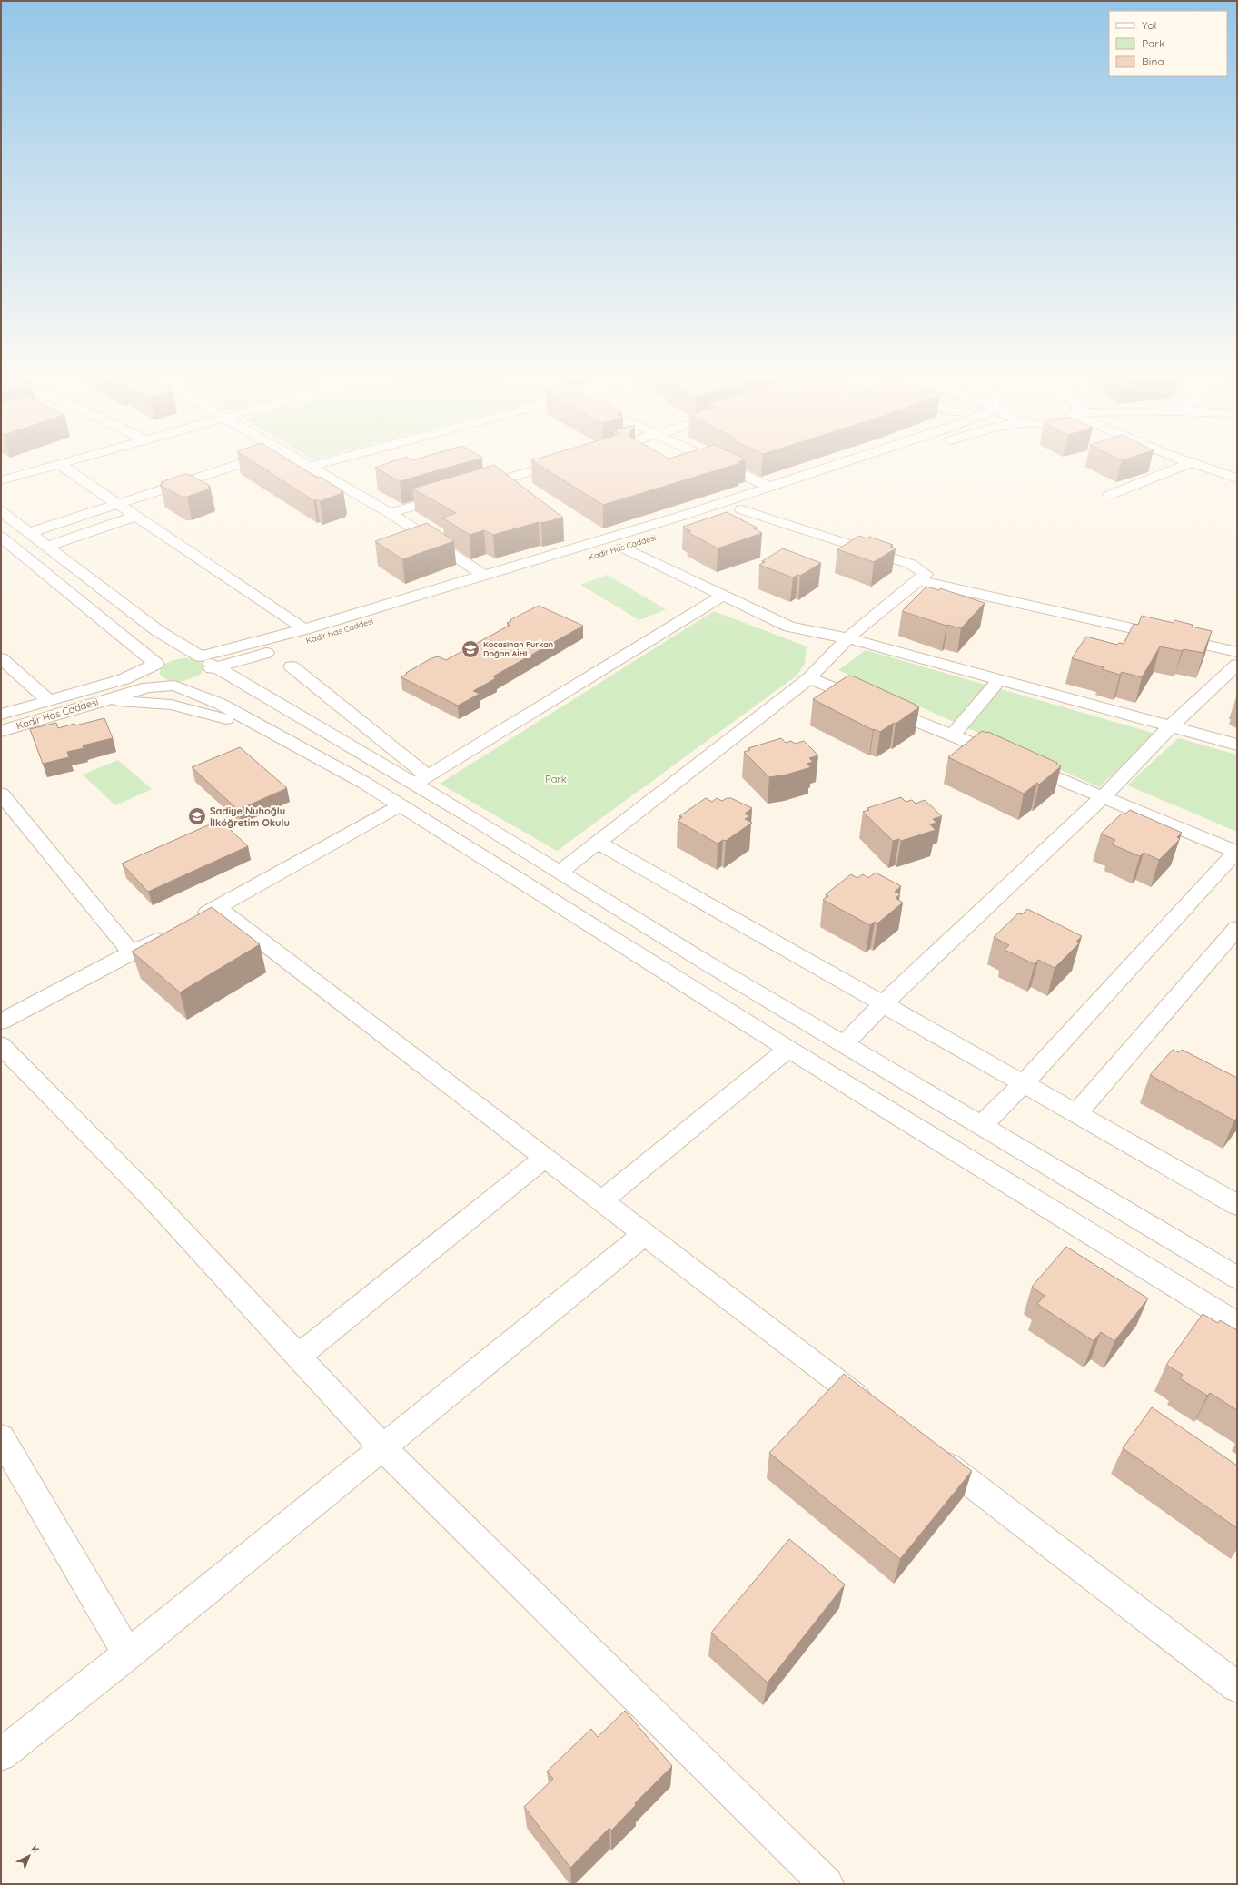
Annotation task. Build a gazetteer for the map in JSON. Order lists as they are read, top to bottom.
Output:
{
  "streets": {
    "street": ["Kadir Has Caddesi"]
  },
  "parks": ["Park"],
  "places": {
    "school or university": ["Kocasinan Furkan Doğan AİHL", "Sadiye Nuhoğlu İlköğretim Okulu"]
  },
  "legend": ["Yol", "Park", "Bina"],
  "north": "top right"
}
